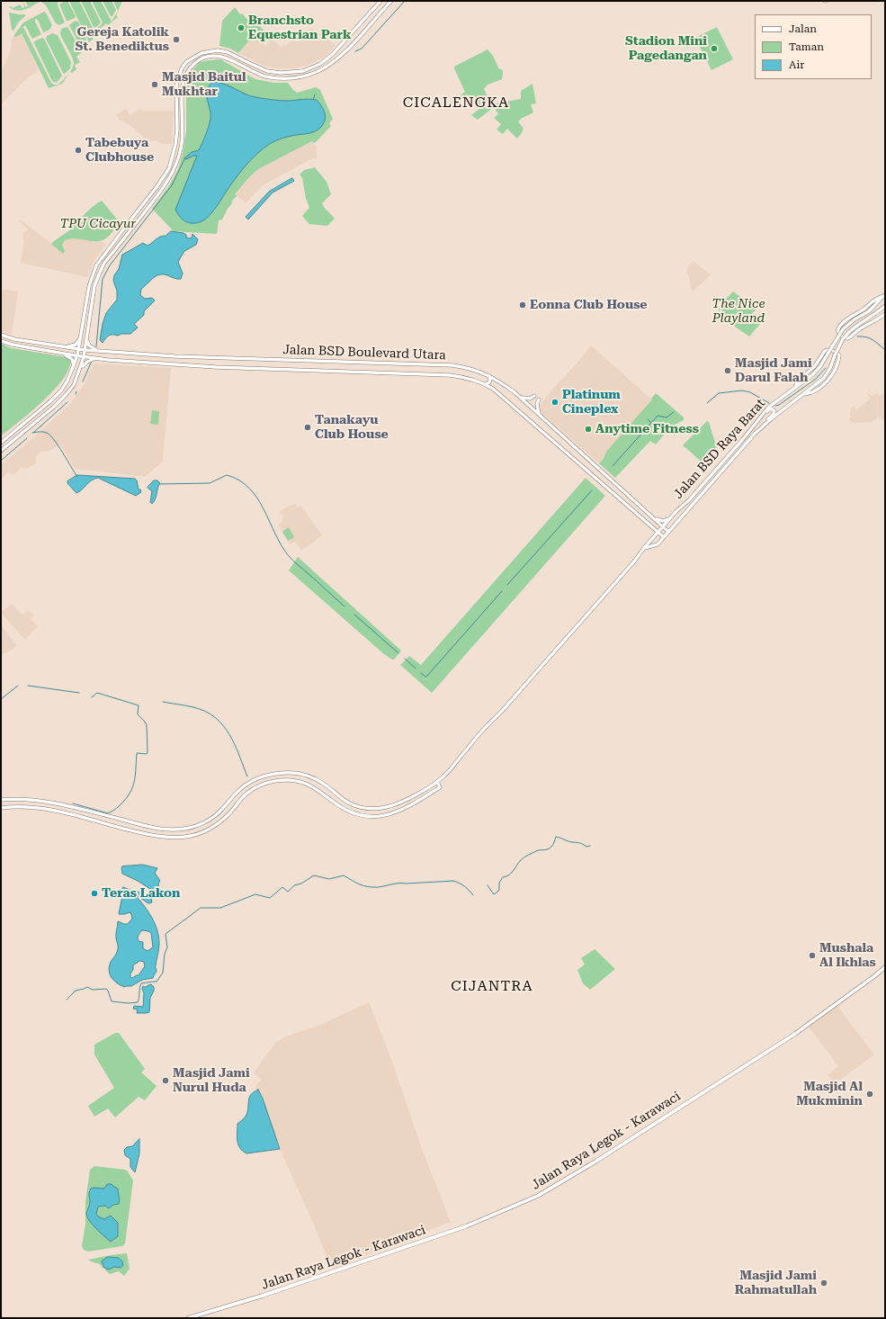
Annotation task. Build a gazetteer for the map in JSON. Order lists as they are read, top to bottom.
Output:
{
  "streets": {
    "main road": ["Jalan BSD Boulevard Utara", "Jalan BSD Raya Barat", "Jalan Raya Legok - Karawaci"]
  },
  "crossings": [
    ["Jalan BSD Boulevard Utara", "Jalan BSD Raya Barat"]
  ],
  "districts": ["CICALENGKA", "CIJANTRA"],
  "parks": ["TPU Cicayur", "The Nice Playland"],
  "places": [
    "Branchsto Equestrian Park",
    "Gereja Katolik St. Benediktus",
    "Stadion Mini Pagedangan",
    "Masjid Baitul Mukhtar",
    "Tabebuya Clubhouse",
    "Eonna Club House",
    "Masjid Jami Darul Falah",
    "Platinum Cineplex",
    "Tanakayu Club House",
    "Anytime Fitness",
    "Teras Lakon",
    "Mushala Al Ikhlas",
    "Masjid Jami Nurul Huda",
    "Masjid Al Mukminin",
    "Masjid Jami Rahmatullah"
  ],
  "legend": ["Jalan", "Taman", "Air"]
}
